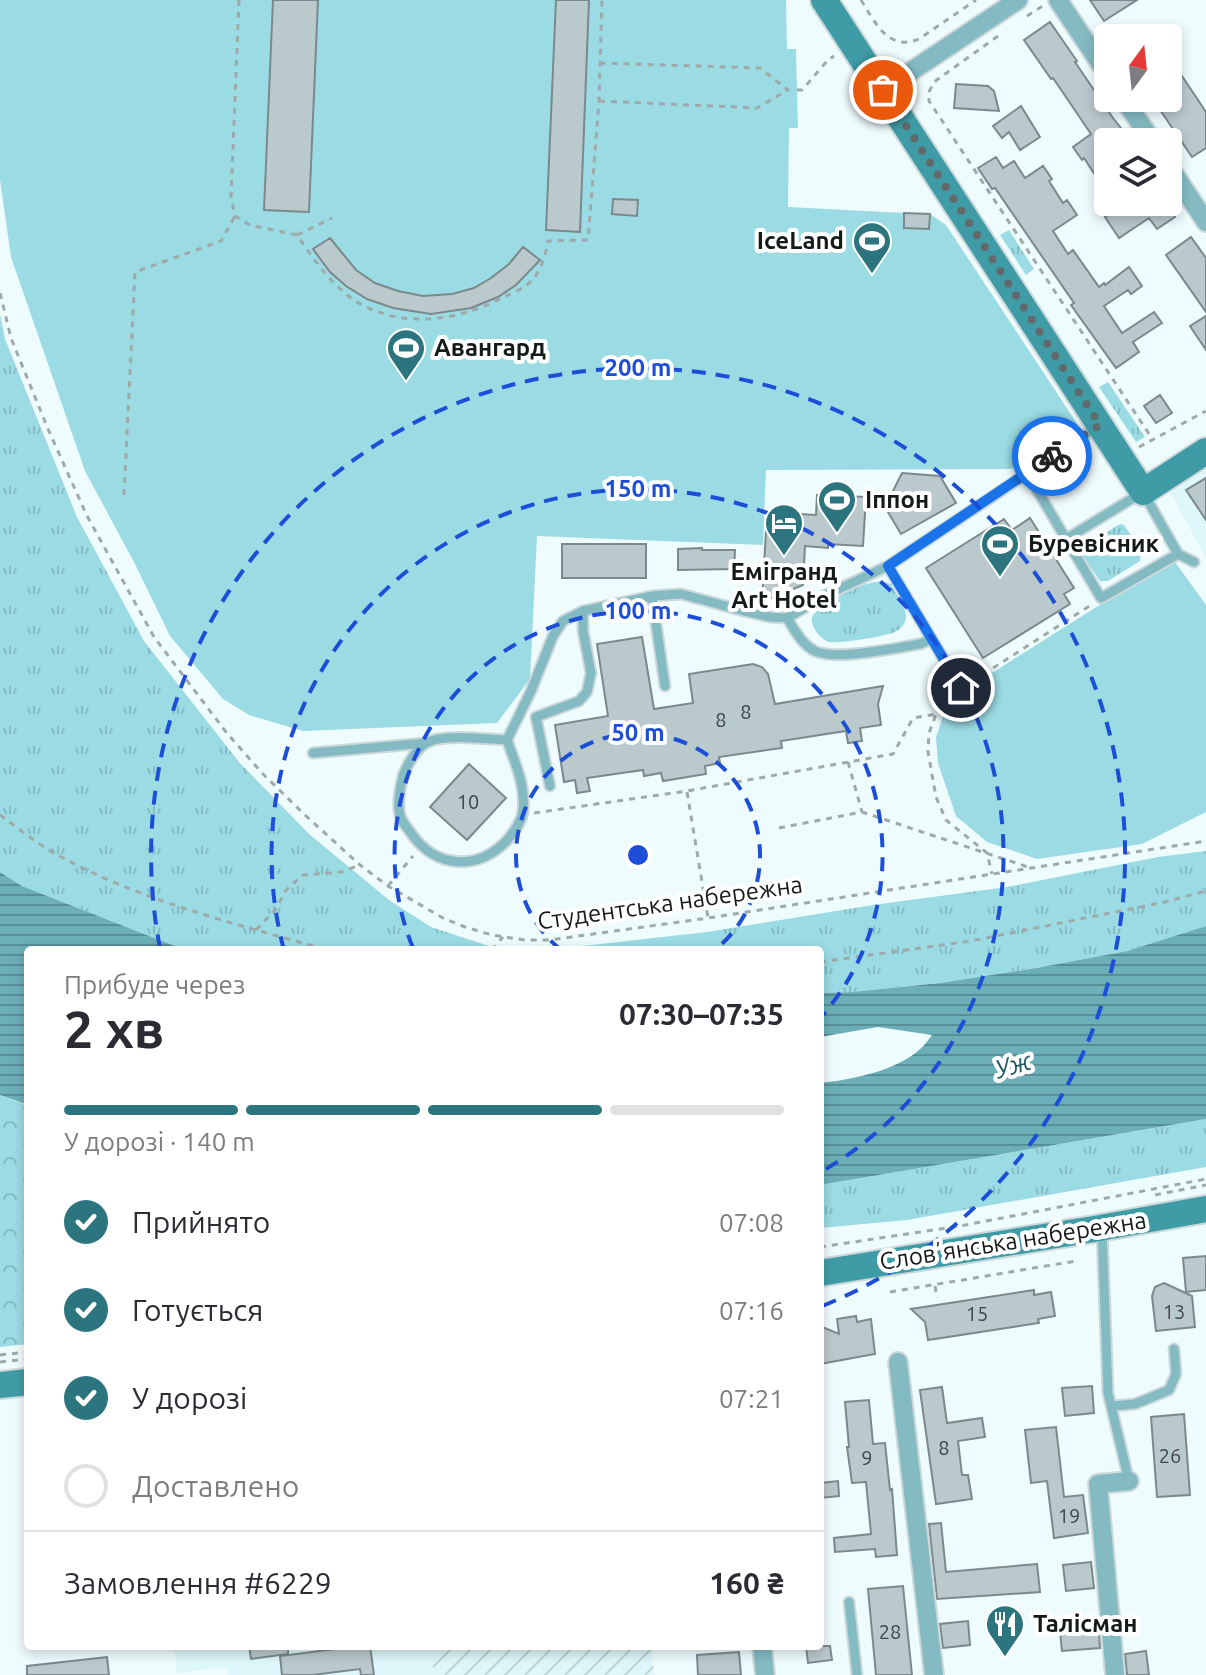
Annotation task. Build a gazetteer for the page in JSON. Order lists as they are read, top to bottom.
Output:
{
  "streets": {
    "street": ["Словʼянська набережна"],
    "path": ["Студентська набережна"]
  },
  "water": ["Уж"],
  "places": {
    "sports": [
      "IceLand",
      "Авангард",
      "Іппон",
      "Буревісник"
    ],
    "hotel": ["Емігранд Art Hotel"],
    "restaurant": ["Талісман"]
  },
  "house_numbers": [
    "8",
    "8",
    "10",
    "13",
    "15",
    "8",
    "26",
    "9",
    "19",
    "28"
  ],
  "north": "top",
  "page": {
    "heading": ["2 хв", "Прибуде через", "07:30–07:35"],
    "panel": ["Замовлення #6229", "160 ₴"],
    "bar": "У дорозі · 140 m",
    "list": [
      ["Прийнято", "07:08"],
      ["Готується", "07:16"],
      ["У дорозі", "07:21"],
      "Доставлено"
    ]
  },
  "rings": [
    "200 m",
    "150 m",
    "100 m",
    "50 m"
  ]
}
